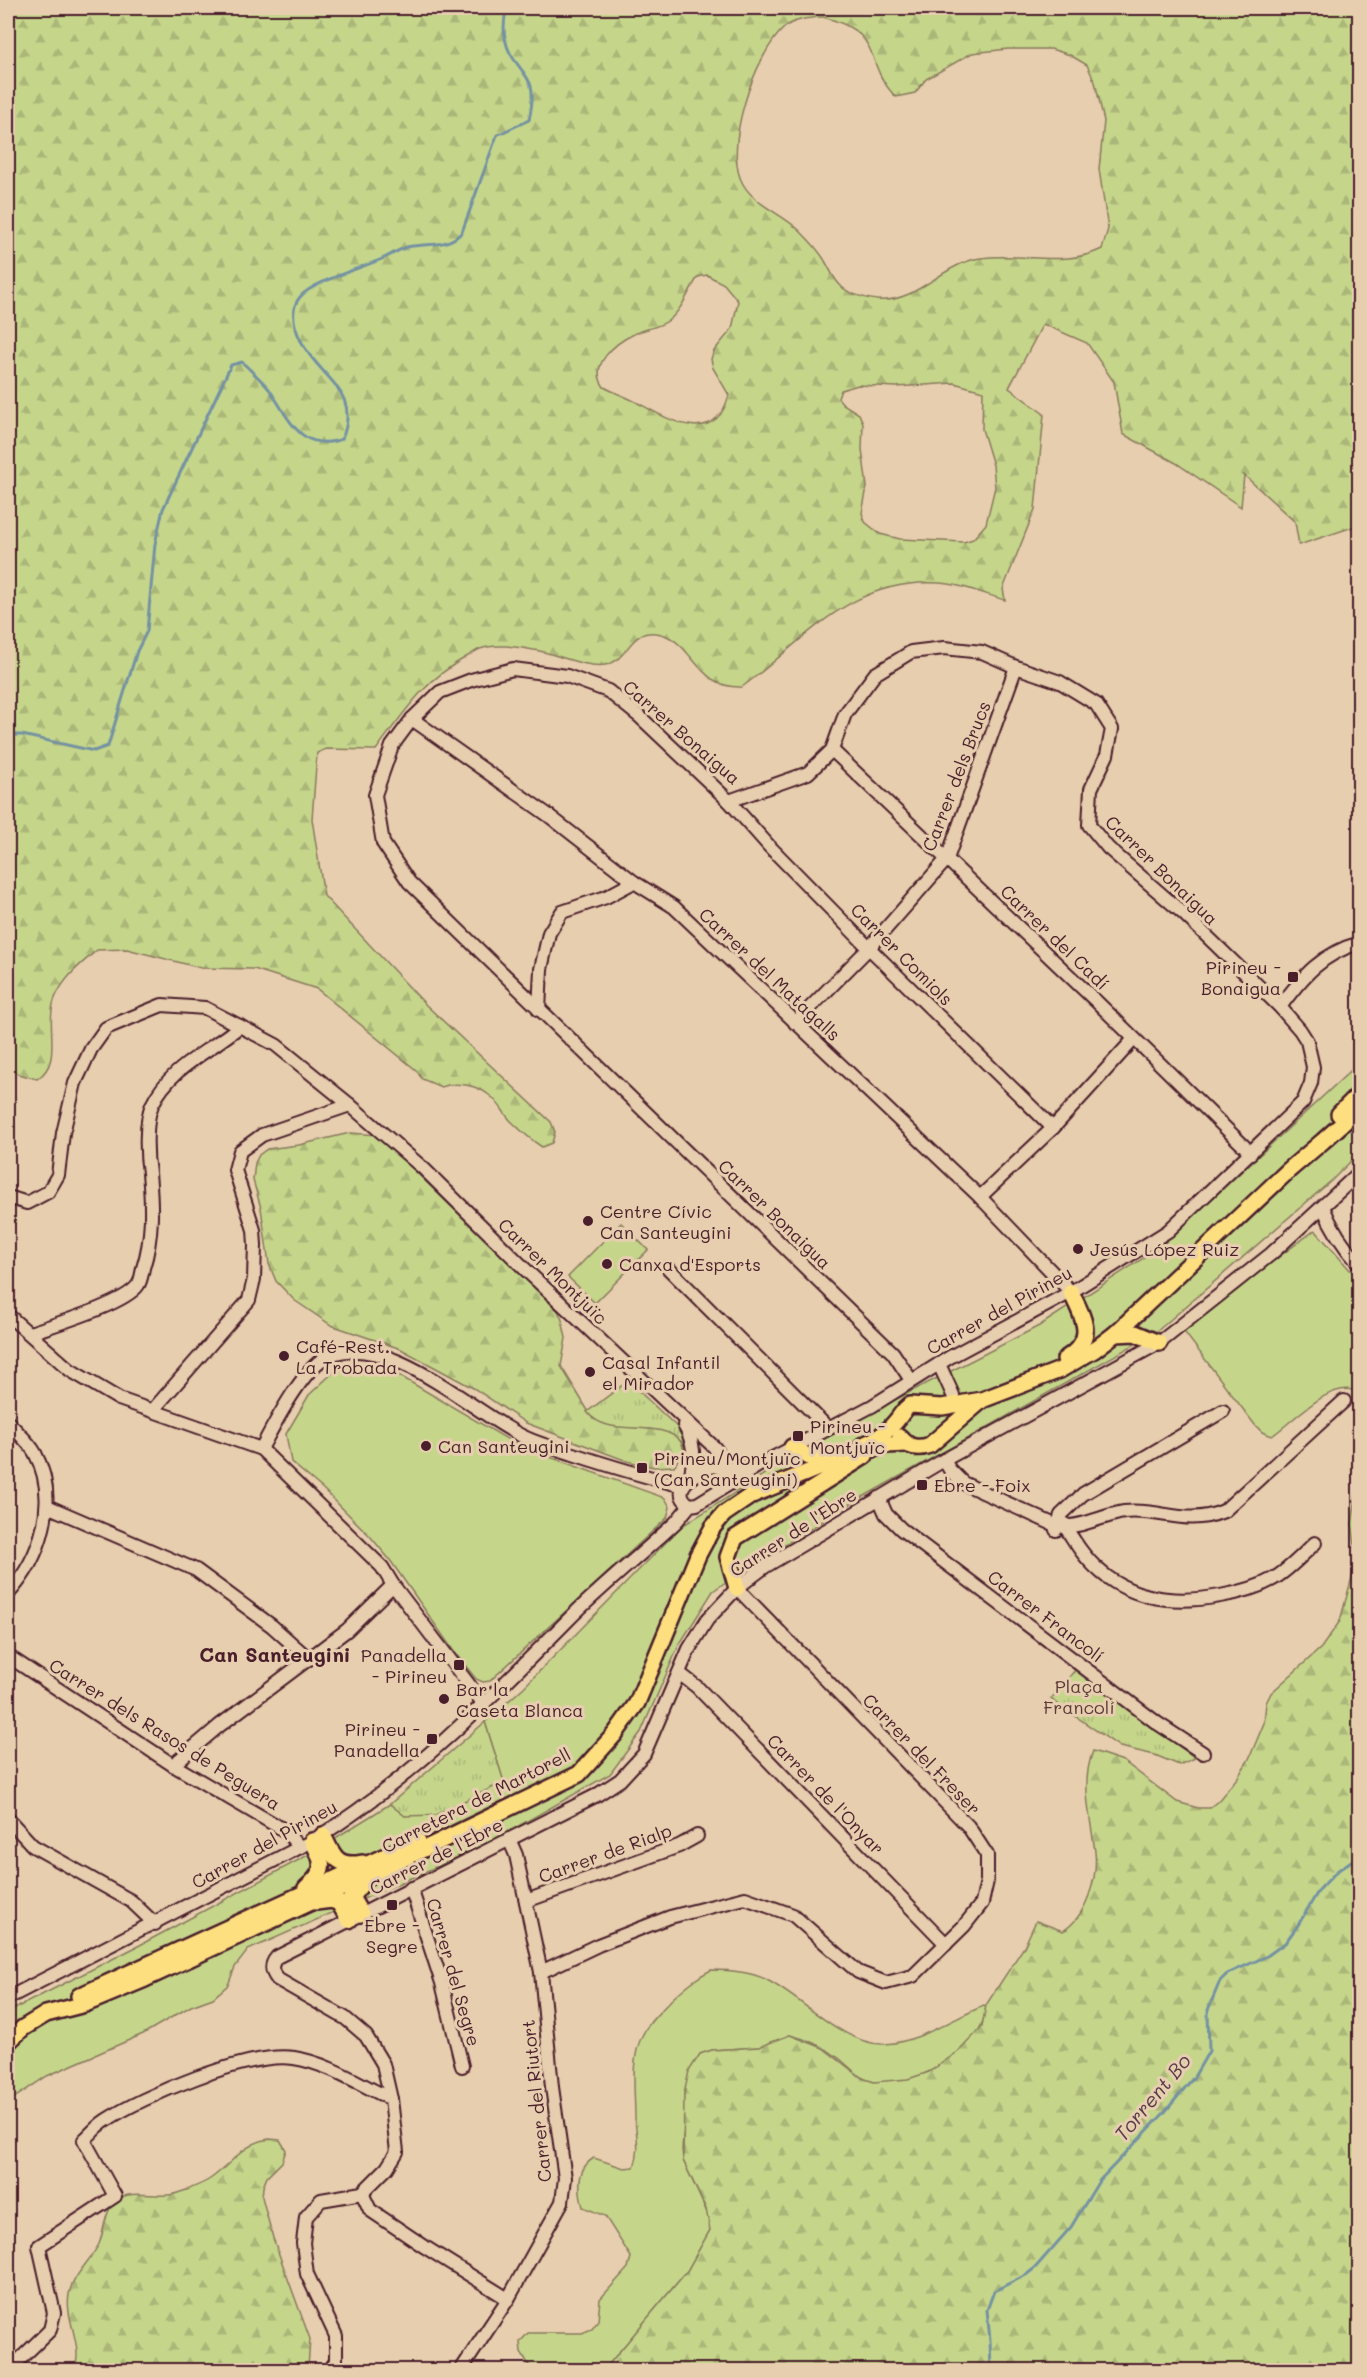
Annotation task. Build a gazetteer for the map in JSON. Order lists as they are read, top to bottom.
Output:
{
  "streets": {
    "main road": ["Carretera de Martorell"],
    "street": [
      "Carrer Bonaigua",
      "Carrer dels Brucs",
      "Carrer del Cadí",
      "Carrer Comiols",
      "Carrer del Matagalls",
      "Carrer Montjuïc",
      "Carrer del Pirineu",
      "Carrer de l'Ebre",
      "Carrer Francolí",
      "Carrer dels Rasos de Peguera",
      "Carrer del Freser",
      "Carrer de l'Onyar",
      "Carrer de Rialp",
      "Carrer del Segre",
      "Carrer del Riutort"
    ]
  },
  "crossings": [
    ["Carrer Bonaigua", "Carrer dels Brucs"],
    ["Carrer Bonaigua", "Carrer del Cadí"],
    ["Carrer Bonaigua", "Carrer Comiols"],
    ["Carrer Bonaigua", "Carrer del Matagalls"],
    ["Carrer Bonaigua", "Carrer del Pirineu"],
    ["Carrer dels Brucs", "Carrer del Cadí"],
    ["Carrer dels Brucs", "Carrer Comiols"],
    ["Carrer dels Brucs", "Carrer del Matagalls"],
    ["Carrer del Cadí", "Carrer del Pirineu"],
    ["Carrer del Matagalls", "Carrer del Pirineu"],
    ["Carrer Montjuïc", "Carrer del Pirineu"],
    ["Carrer del Pirineu", "Carrer dels Rasos de Peguera"],
    ["Carrer de l'Ebre", "Carrer Francolí"],
    ["Carrer de l'Ebre", "Carrer del Freser"],
    ["Carrer de l'Ebre", "Carrer de l'Onyar"],
    ["Carrer de l'Ebre", "Carrer del Segre"],
    ["Carrer de l'Ebre", "Carrer del Riutort"],
    ["Carrer del Freser", "Carrer de l'Onyar"],
    ["Carrer del Freser", "Carrer del Riutort"],
    ["Carrer de Rialp", "Carrer del Riutort"]
  ],
  "districts": ["Can Santeugini"],
  "water": ["Torrent Bo"],
  "parks": ["Plaça Francolí"],
  "places": {
    "transit": [
      "Pirineu - Bonaigua",
      "Pirineu - Montjuïc",
      "Pirineu/Montjuïc (Can Santeugini)",
      "Ebre - Foix",
      "Panadella - Pirineu",
      "Pirineu - Panadella",
      "Ebre - Segre"
    ],
    "other": [
      "Centre Cívic Can Santeugini",
      "Jesús López Ruiz",
      "Canxa d'Esports",
      "Café-Rest. La Trobada",
      "Casal Infantil el Mirador",
      "Can Santeugini",
      "Bar la Caseta Blanca"
    ]
  }
}
